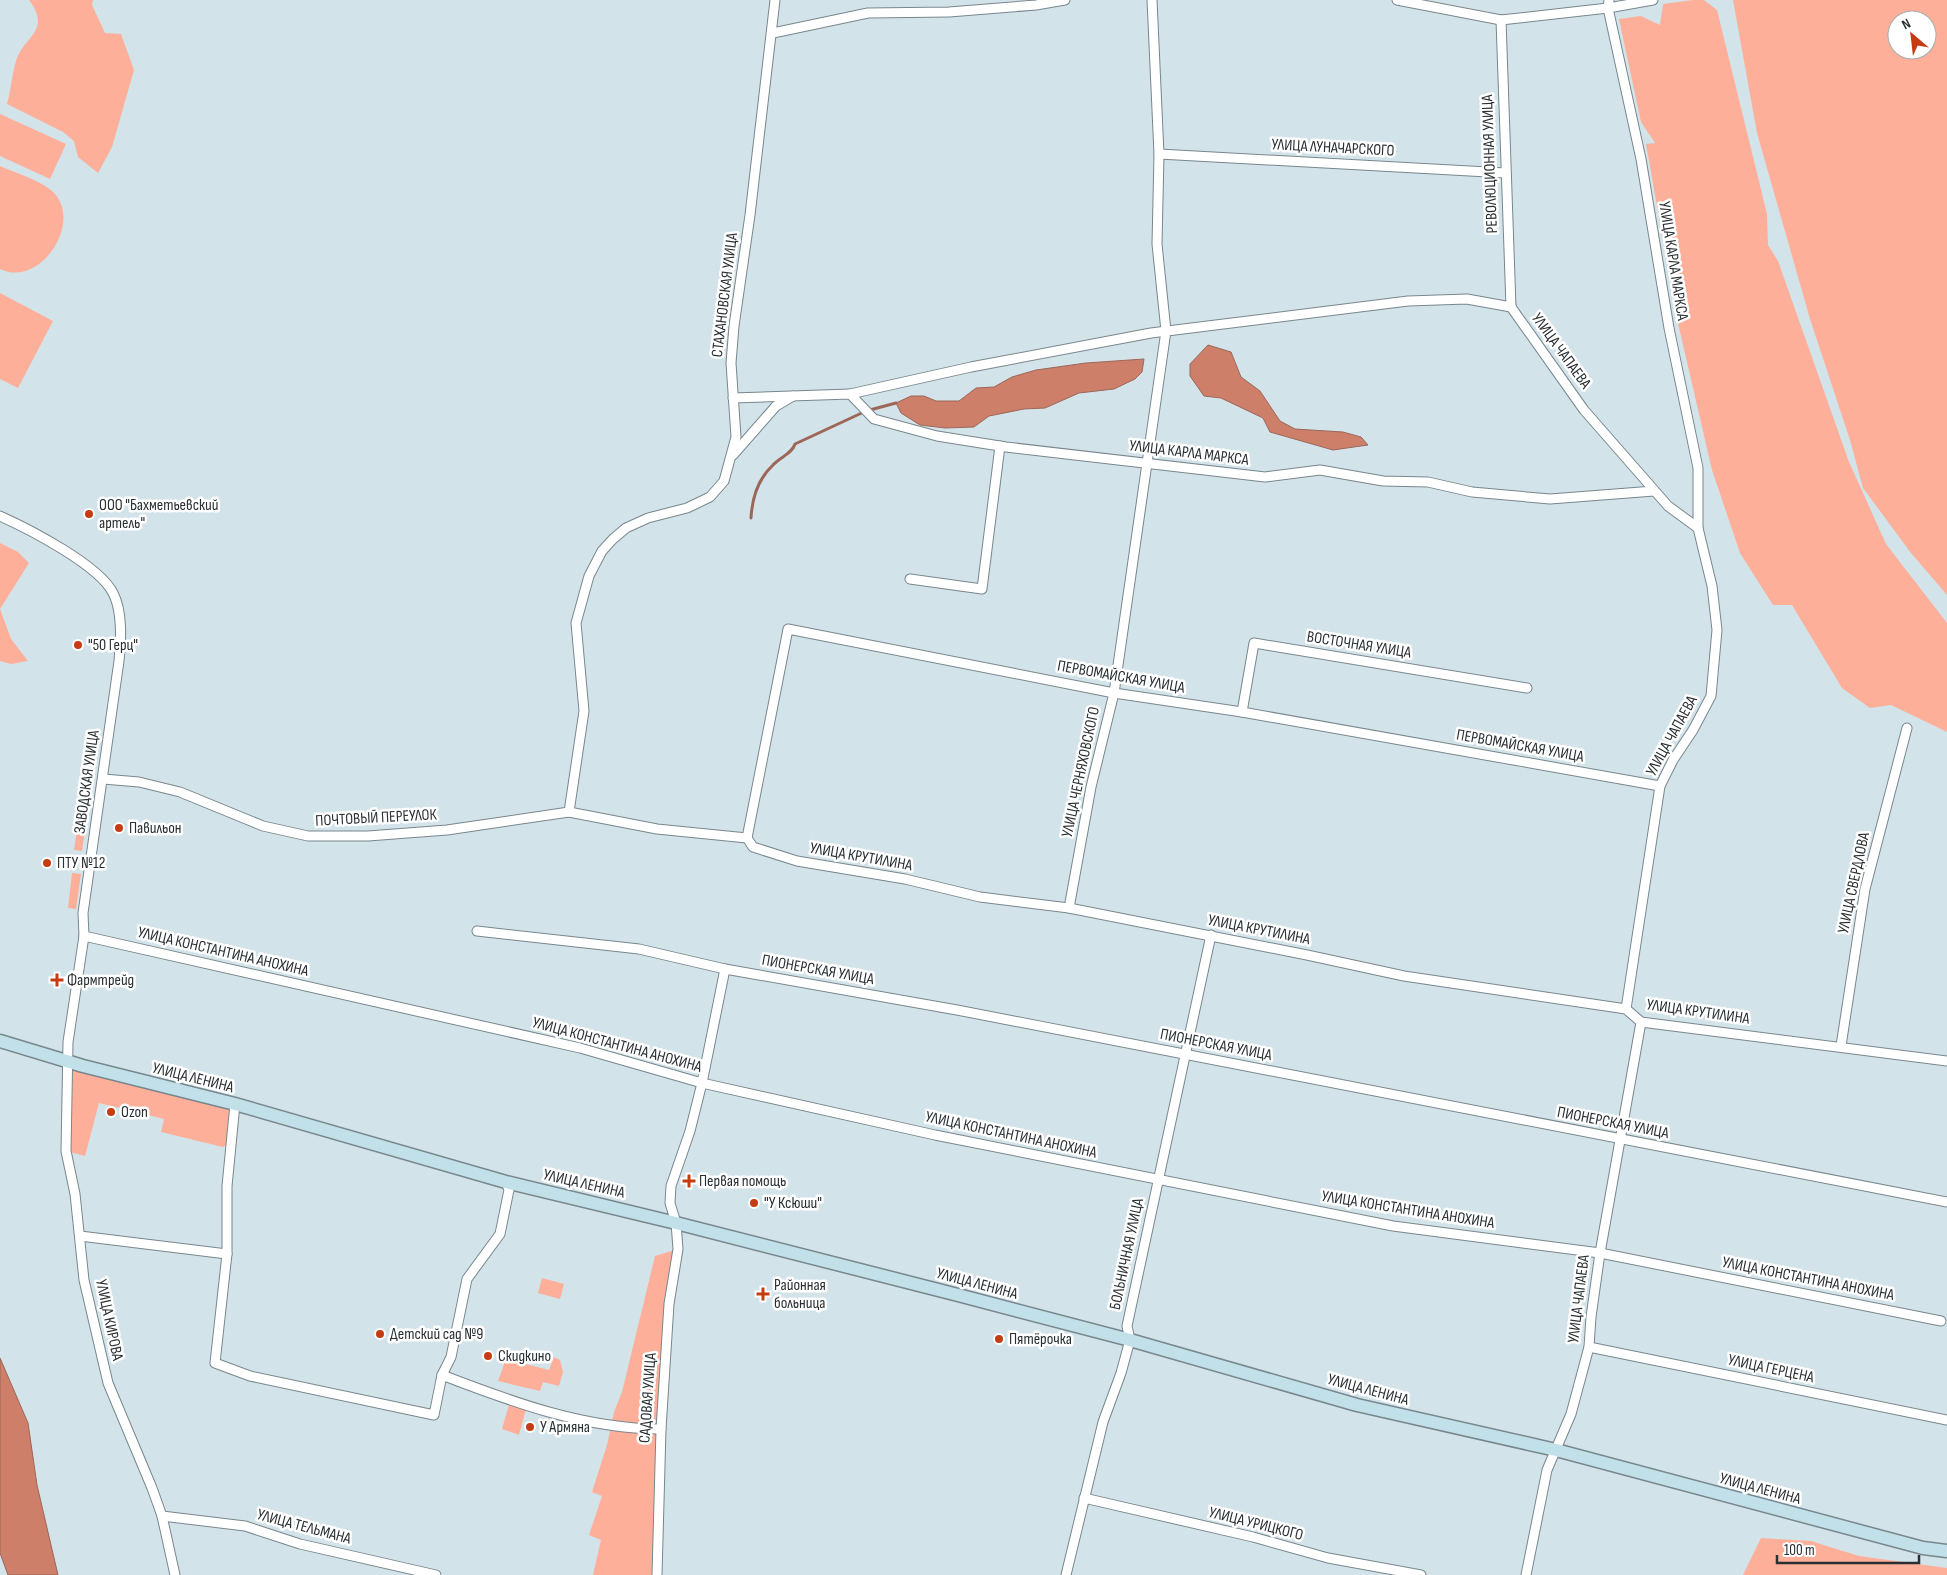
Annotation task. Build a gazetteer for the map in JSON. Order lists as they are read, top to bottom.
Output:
{
  "streets": {
    "main road": ["УЛИЦА ЛЕНИНА"],
    "street": [
      "УЛИЦА ЛУНАЧАРСКОГО",
      "РЕВОЛЮЦИОННАЯ УЛИЦА",
      "УЛИЦА КАРЛА МАРКСА",
      "СТАХАНОВСКАЯ УЛИЦА",
      "УЛИЦА ЧАПАЕВА",
      "ВОСТОЧНАЯ УЛИЦА",
      "ПЕРВОМАЙСКАЯ УЛИЦА",
      "УЛИЦА ЧЕРНЯХОВСКОГО",
      "ЗАВОДСКАЯ УЛИЦА",
      "ПОЧТОВЫЙ ПЕРЕУЛОК",
      "УЛИЦА КРУТИЛИНА",
      "УЛИЦА СВЕРДЛОВА",
      "УЛИЦА КОНСТАНТИНА АНОХИНА",
      "ПИОНЕРСКАЯ УЛИЦА",
      "БОЛЬНИЧНАЯ УЛИЦА",
      "УЛИЦА КИРОВА",
      "УЛИЦА ГЕРЦЕНА",
      "САДОВАЯ УЛИЦА",
      "УЛИЦА УРИЦКОГО",
      "УЛИЦА ТЕЛЬМАНА"
    ]
  },
  "crossings": [
    ["УЛИЦА ЛУНАЧАРСКОГО", "РЕВОЛЮЦИОННАЯ УЛИЦА"],
    ["РЕВОЛЮЦИОННАЯ УЛИЦА", "УЛИЦА ЧАПАЕВА"],
    ["УЛИЦА КАРЛА МАРКСА", "УЛИЦА ЧАПАЕВА"],
    ["УЛИЦА КАРЛА МАРКСА", "УЛИЦА ЧЕРНЯХОВСКОГО"],
    ["СТАХАНОВСКАЯ УЛИЦА", "ПОЧТОВЫЙ ПЕРЕУЛОК"],
    ["СТАХАНОВСКАЯ УЛИЦА", "УЛИЦА КРУТИЛИНА"],
    ["УЛИЦА ЧАПАЕВА", "ПЕРВОМАЙСКАЯ УЛИЦА"],
    ["УЛИЦА ЧАПАЕВА", "УЛИЦА КРУТИЛИНА"],
    ["УЛИЦА ЧАПАЕВА", "УЛИЦА КОНСТАНТИНА АНОХИНА"],
    ["УЛИЦА ЧАПАЕВА", "ПИОНЕРСКАЯ УЛИЦА"],
    ["УЛИЦА ЧАПАЕВА", "УЛИЦА ЛЕНИНА"],
    ["УЛИЦА ЧАПАЕВА", "УЛИЦА ГЕРЦЕНА"],
    ["ВОСТОЧНАЯ УЛИЦА", "ПЕРВОМАЙСКАЯ УЛИЦА"],
    ["ПЕРВОМАЙСКАЯ УЛИЦА", "УЛИЦА ЧЕРНЯХОВСКОГО"],
    ["ПЕРВОМАЙСКАЯ УЛИЦА", "УЛИЦА КРУТИЛИНА"],
    ["УЛИЦА ЧЕРНЯХОВСКОГО", "УЛИЦА КРУТИЛИНА"],
    ["ЗАВОДСКАЯ УЛИЦА", "ПОЧТОВЫЙ ПЕРЕУЛОК"],
    ["ЗАВОДСКАЯ УЛИЦА", "УЛИЦА КОНСТАНТИНА АНОХИНА"],
    ["ЗАВОДСКАЯ УЛИЦА", "УЛИЦА ЛЕНИНА"],
    ["ЗАВОДСКАЯ УЛИЦА", "УЛИЦА КИРОВА"],
    ["ПОЧТОВЫЙ ПЕРЕУЛОК", "УЛИЦА КРУТИЛИНА"],
    ["УЛИЦА КРУТИЛИНА", "УЛИЦА СВЕРДЛОВА"],
    ["УЛИЦА КРУТИЛИНА", "БОЛЬНИЧНАЯ УЛИЦА"],
    ["УЛИЦА КОНСТАНТИНА АНОХИНА", "БОЛЬНИЧНАЯ УЛИЦА"],
    ["УЛИЦА КОНСТАНТИНА АНОХИНА", "САДОВАЯ УЛИЦА"],
    ["ПИОНЕРСКАЯ УЛИЦА", "БОЛЬНИЧНАЯ УЛИЦА"],
    ["ПИОНЕРСКАЯ УЛИЦА", "САДОВАЯ УЛИЦА"],
    ["УЛИЦА ЛЕНИНА", "БОЛЬНИЧНАЯ УЛИЦА"],
    ["УЛИЦА ЛЕНИНА", "УЛИЦА КИРОВА"],
    ["УЛИЦА ЛЕНИНА", "САДОВАЯ УЛИЦА"],
    ["БОЛЬНИЧНАЯ УЛИЦА", "УЛИЦА УРИЦКОГО"],
    ["УЛИЦА КИРОВА", "УЛИЦА ТЕЛЬМАНА"]
  ],
  "places": {
    "other": [
      "ООО \"Бахметьевский артель\"",
      "\"50 Герц\"",
      "Павильон",
      "ПТУ №12",
      "Ozon",
      "\"У Ксюши\"",
      "Детский сад №9",
      "Пятёрочка",
      "Скидкино",
      "У Армяна"
    ],
    "health": ["Фармтрейд", "Первая помощь", "Районная больница"]
  },
  "scale_bar": "100 m",
  "north": "top left"
}
